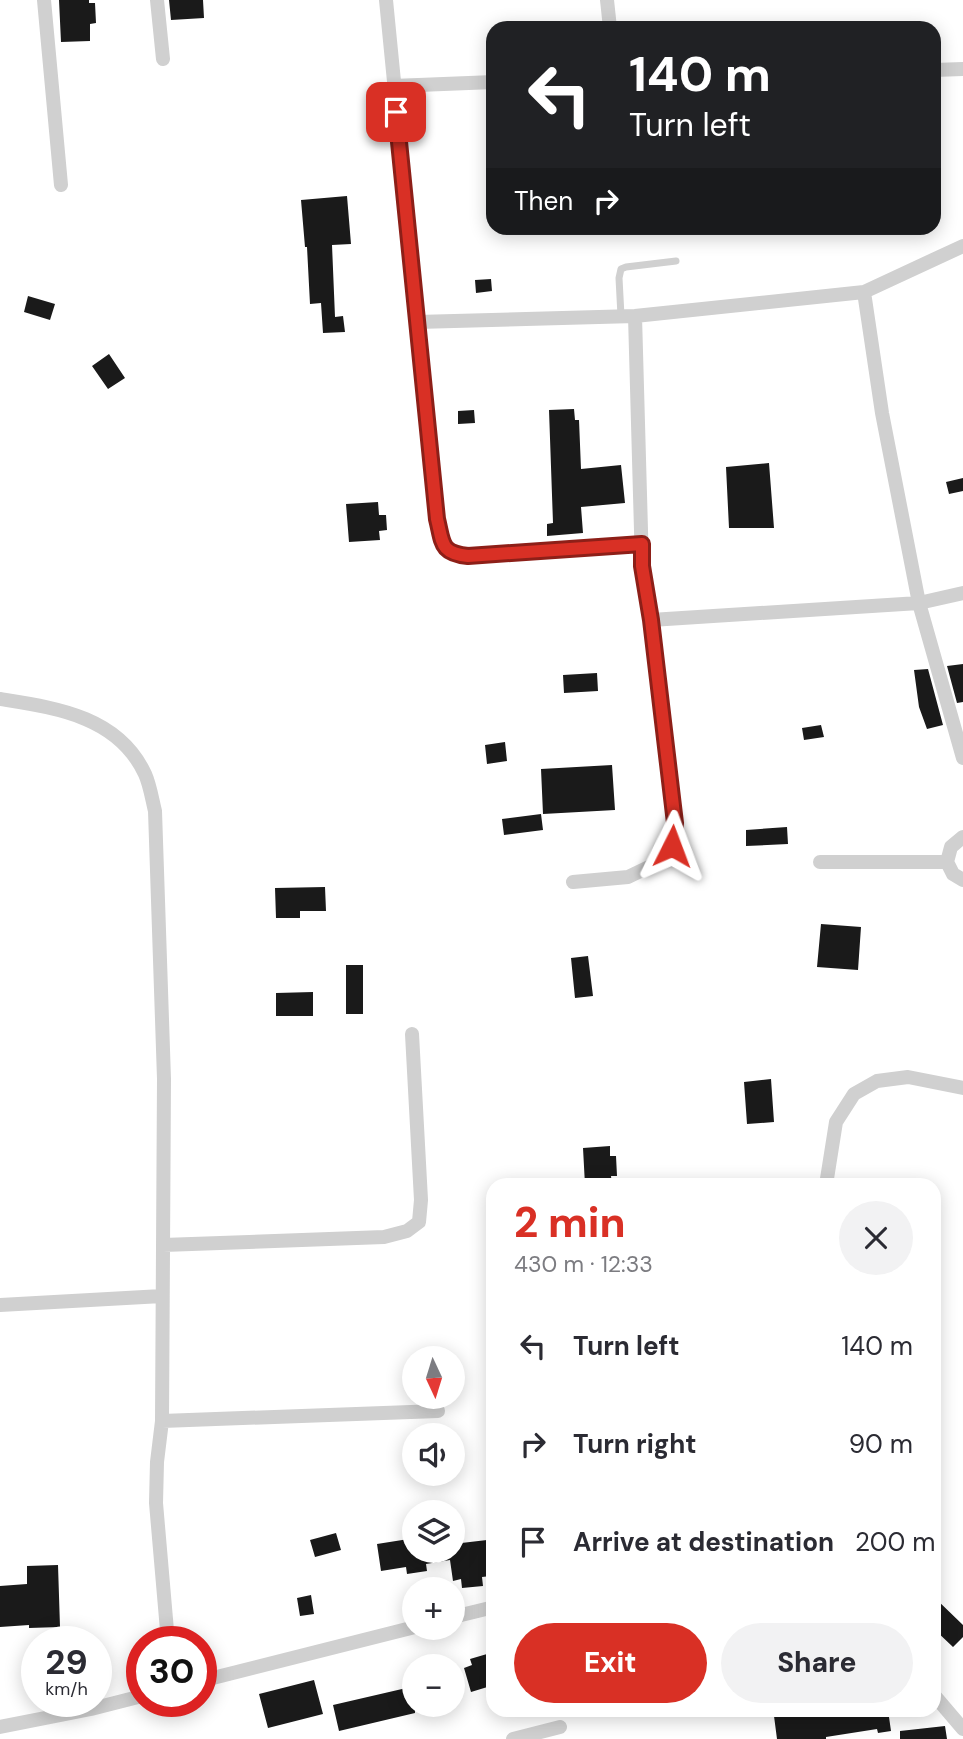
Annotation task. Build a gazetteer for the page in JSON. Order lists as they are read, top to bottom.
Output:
{
  "north": "bottom",
  "page": {
    "turn": ["140 m", "Turn left"],
    "then": "Then",
    "heading": ["2 min", "430 m · 12:33"],
    "list": [
      {
        "name": "Turn left",
        "value": "140 m"
      },
      {
        "name": "Turn right",
        "value": "90 m"
      },
      {
        "name": "Arrive at destination",
        "value": "200 m"
      }
    ],
    "map_buttons": ["+", "−"],
    "buttons": ["Exit", "Share"],
    "speed": "29 km/h",
    "limit": "30"
  }
}
